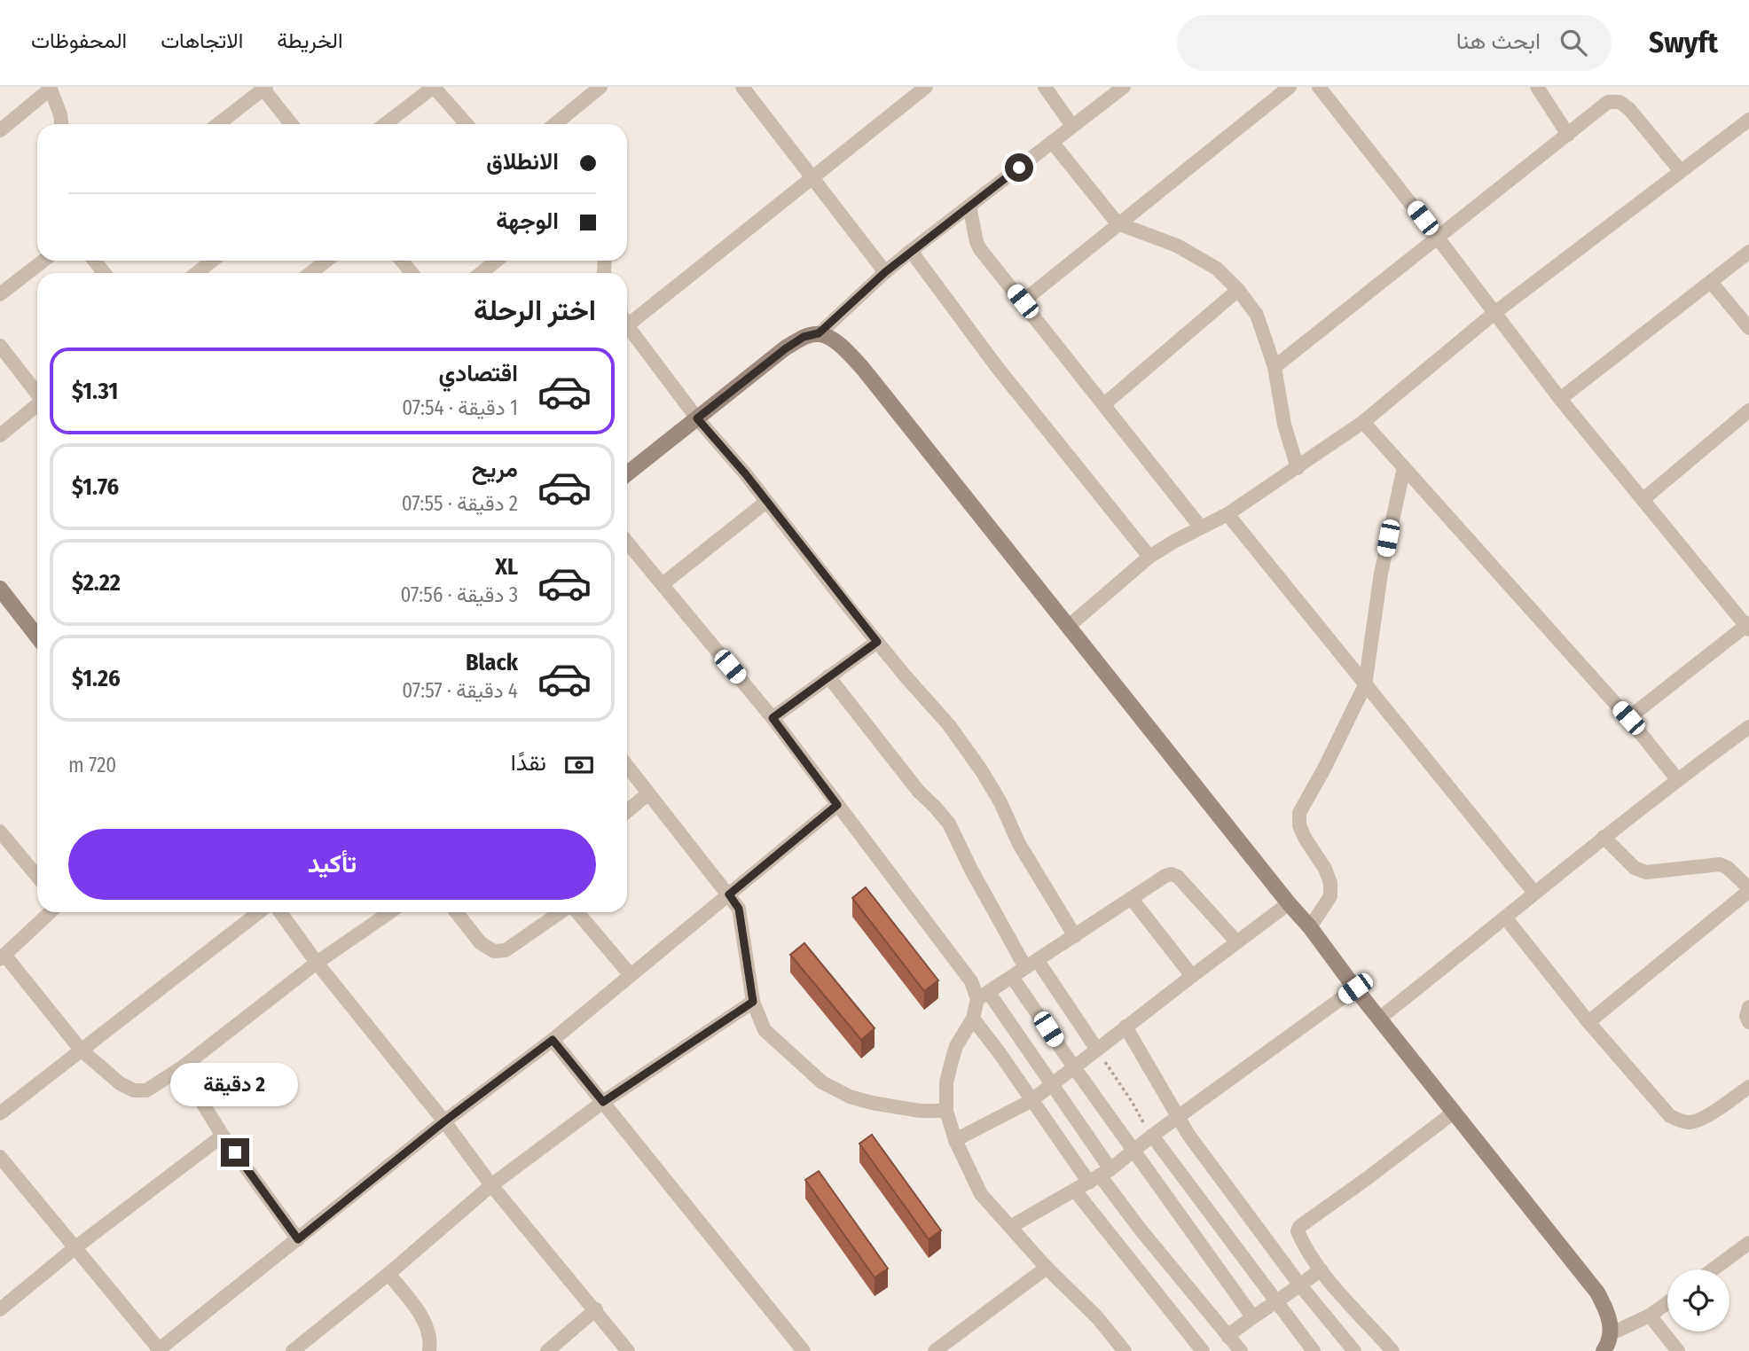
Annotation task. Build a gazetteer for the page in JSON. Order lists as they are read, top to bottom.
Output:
{
  "page": {
    "header": "Swyft",
    "search": "ابحث هنا",
    "nav": ["الخريطة", "الاتجاهات", "المحفوظات"],
    "banner": ["الانطلاق", "الوجهة"],
    "heading": "اختر الرحلة",
    "list": [
      {
        "name": "اقتصادي",
        "note": "1 دقيقة · 07:54",
        "value": "$1.31"
      },
      {
        "name": "مريح",
        "note": "2 دقيقة · 07:55",
        "value": "$1.76"
      },
      {
        "name": "XL",
        "note": "3 دقيقة · 07:56",
        "value": "$2.22"
      },
      {
        "name": "Black",
        "note": "4 دقيقة · 07:57",
        "value": "$1.26"
      }
    ],
    "pay": ["نقدًا", "720 m"],
    "buttons": "تأكيد",
    "bubble": "2 دقيقة"
  }
}
